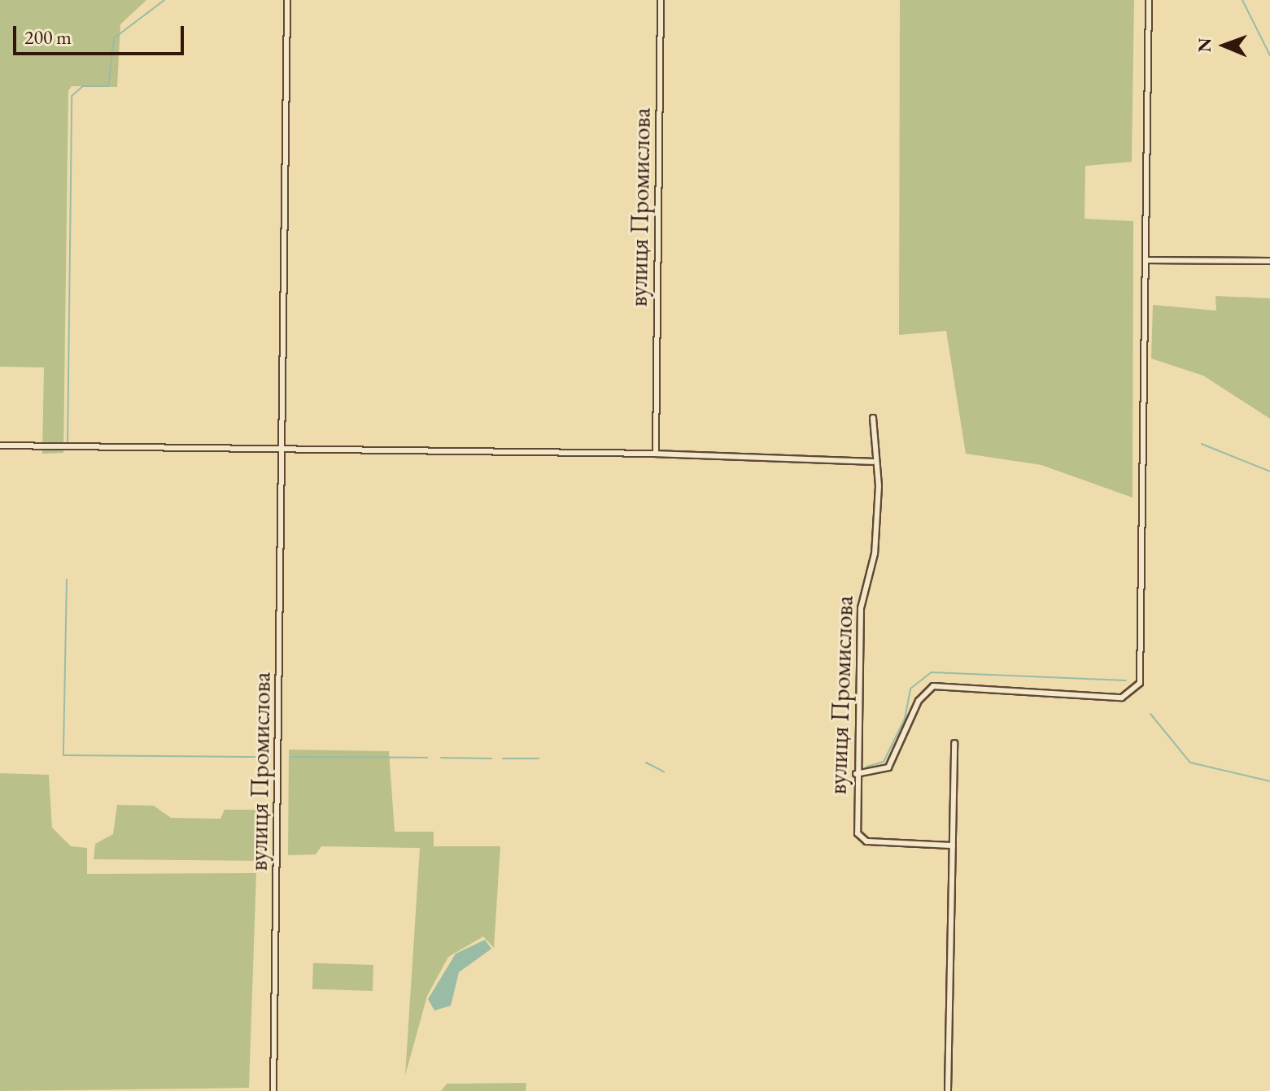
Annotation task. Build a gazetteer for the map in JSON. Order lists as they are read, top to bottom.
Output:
{
  "streets": {
    "street": ["вулиця Промислова"]
  },
  "scale_bar": "200 m",
  "north": "left"
}
